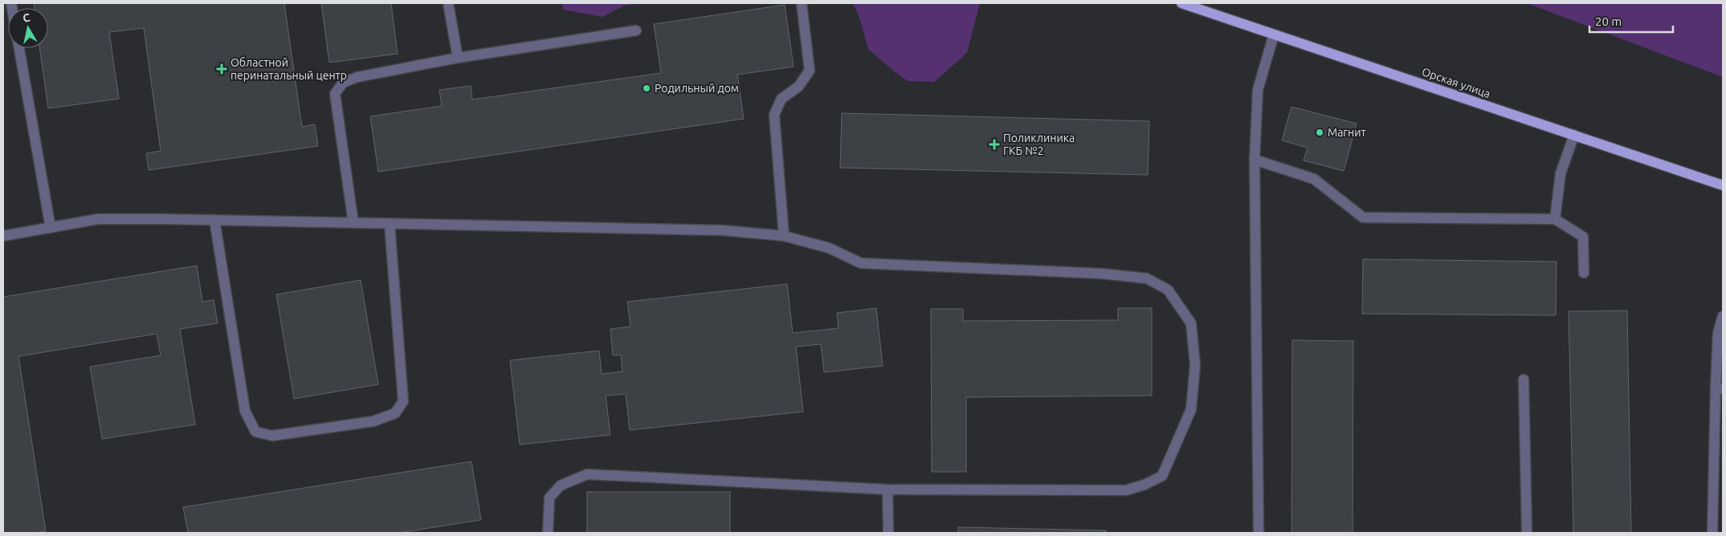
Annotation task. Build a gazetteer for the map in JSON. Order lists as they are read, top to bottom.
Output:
{
  "streets": {
    "main road": ["Орская улица"]
  },
  "places": {
    "health": ["Областной перинатальный центр", "Поликлиника ГКБ №2"],
    "other": ["Родильный дом", "Магнит"]
  },
  "scale_bar": "20 m",
  "north": "top"
}
